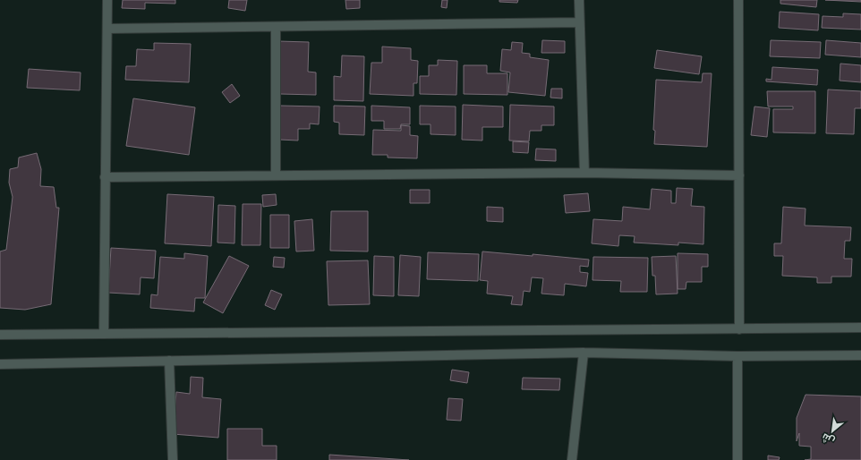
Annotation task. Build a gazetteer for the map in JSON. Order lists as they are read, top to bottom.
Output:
{
  "north": "bottom left"
}
